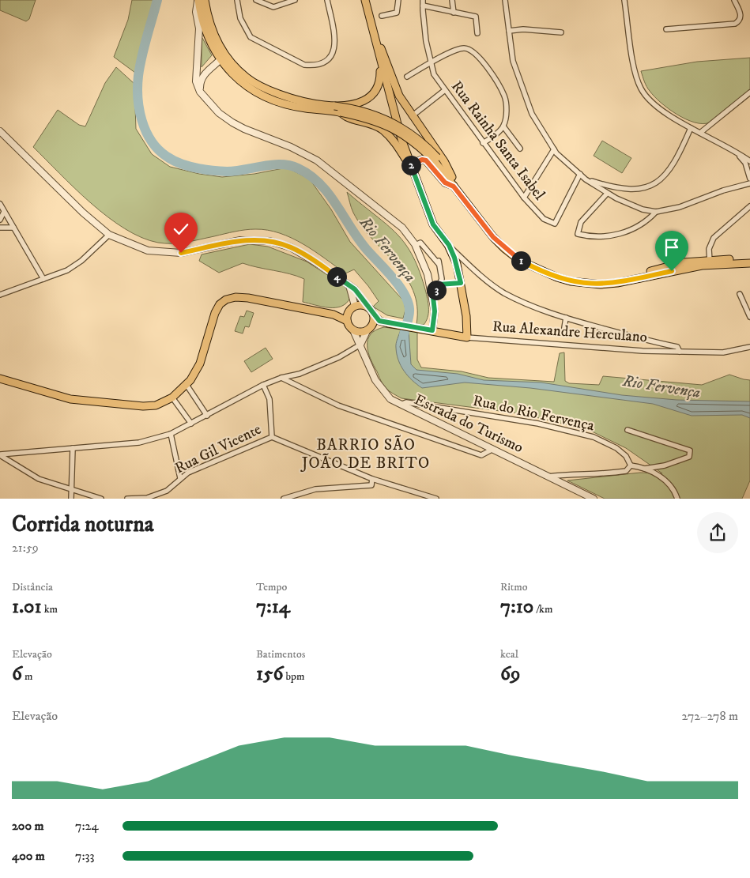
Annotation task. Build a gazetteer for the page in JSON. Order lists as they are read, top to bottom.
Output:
{
  "streets": {
    "main road": ["Rua Alexandre Herculano"],
    "street": [
      "Rua Rainha Santa Isabel",
      "Rua do Rio Fervença",
      "Estrada do Turismo",
      "Rua Gil Vicente"
    ]
  },
  "crossings": [
    ["Rua Alexandre Herculano", "Estrada do Turismo"],
    ["Rua do Rio Fervença", "Estrada do Turismo"]
  ],
  "districts": ["BARRIO SÃO JOÃO DE BRITO"],
  "water": ["Rio Fervença"],
  "page": {
    "pins": [
      "2",
      "1",
      "4",
      "3"
    ],
    "heading": ["Corrida noturna", "21:59"],
    "stats": [
      ["Distância", "1.01 km"],
      ["Tempo", "7:14"],
      ["Ritmo", "7:10 /km"],
      ["Elevação", "6 m"],
      ["Batimentos", "156 bpm"],
      ["kcal", "69"]
    ],
    "chart": ["Elevação", "272–278 m"],
    "list": [
      {
        "name": "200 m",
        "note": "7:24"
      },
      {
        "name": "400 m",
        "note": "7:33"
      }
    ]
  }
}
